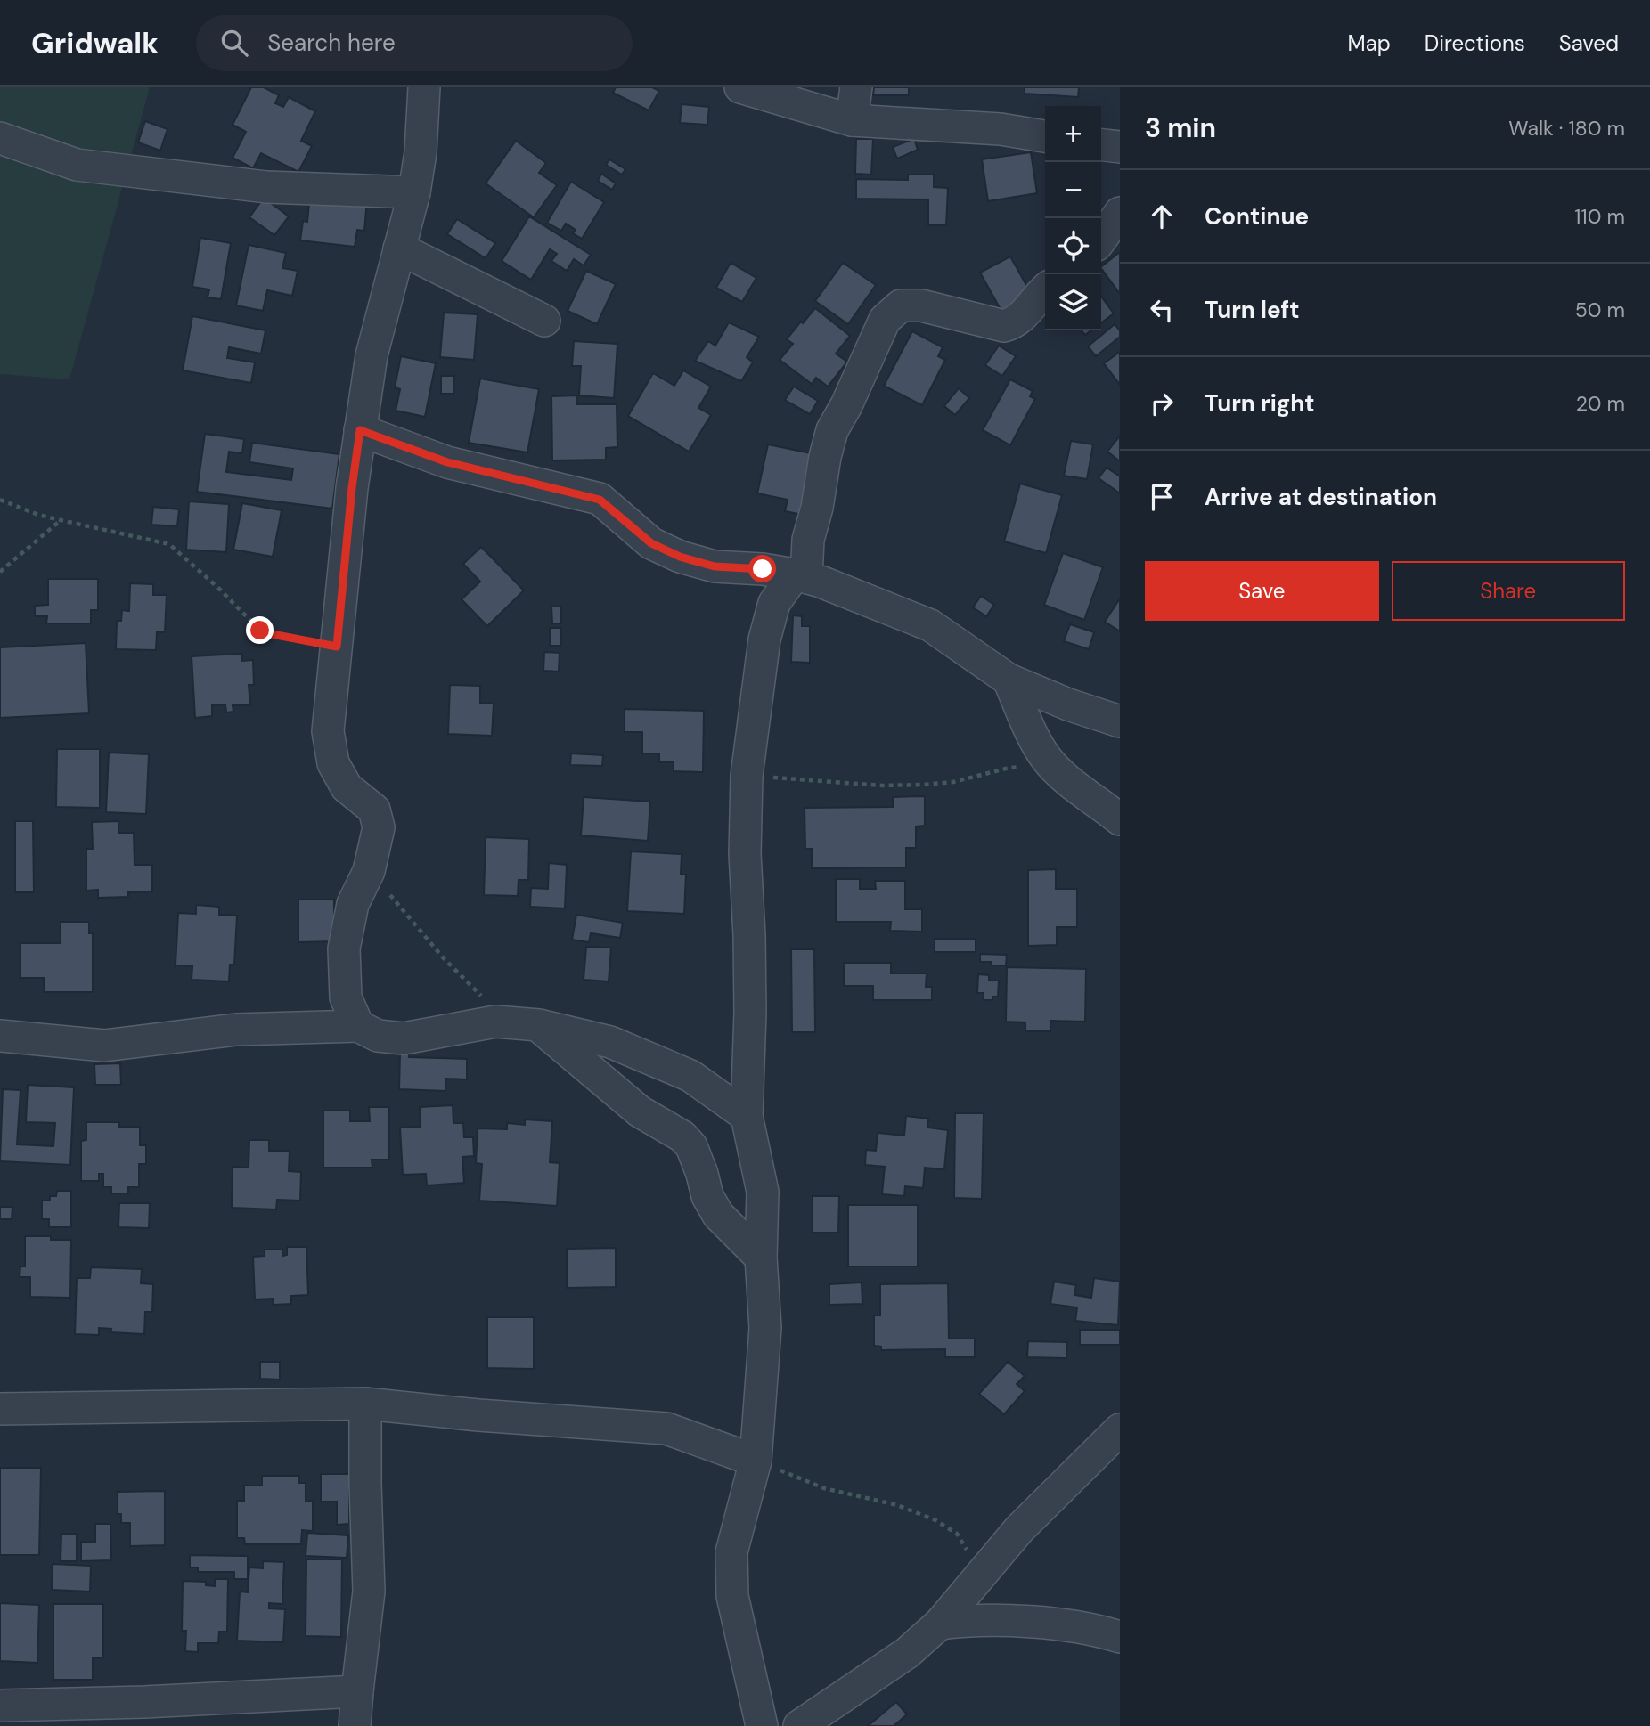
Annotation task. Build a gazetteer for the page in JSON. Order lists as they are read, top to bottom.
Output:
{
  "page": {
    "header": "Gridwalk",
    "search": "Search here",
    "nav": ["Map", "Directions", "Saved"],
    "heading": ["3 min", "Walk · 180 m"],
    "map_buttons": ["+", "−"],
    "list": [
      ["Continue", "110 m"],
      ["Turn left", "50 m"],
      ["Turn right", "20 m"],
      "Arrive at destination"
    ],
    "buttons": ["Save", "Share"]
  }
}
